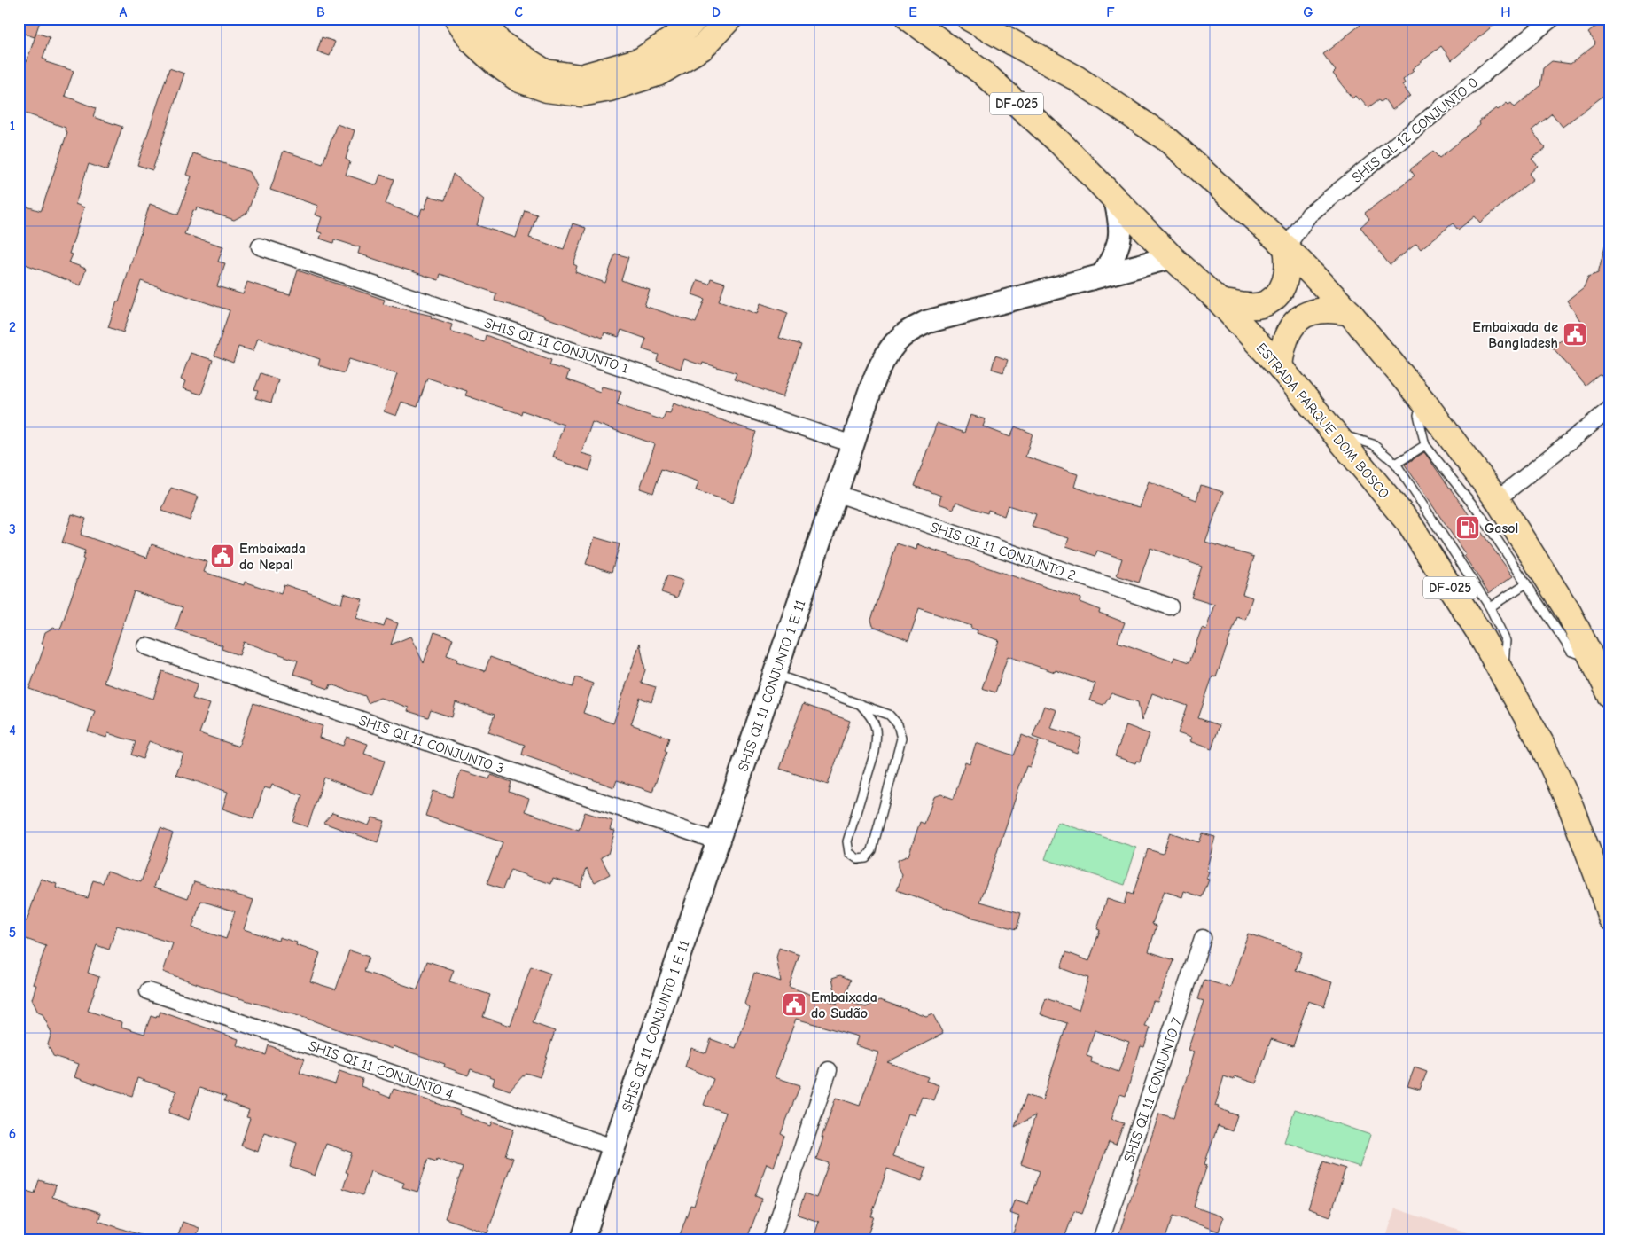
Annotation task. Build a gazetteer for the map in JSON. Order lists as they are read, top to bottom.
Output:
{
  "streets": {
    "main road": ["DF-025", "ESTRADA PARQUE DOM BOSCO"],
    "street": [
      "SHIS QL 12 CONJUNTO 0",
      "SHIS QI 11 CONJUNTO 1",
      "SHIS QI 11 CONJUNTO 2",
      "SHIS QI 11 CONJUNTO 1 E 11",
      "SHIS QI 11 CONJUNTO 3",
      "SHIS QI 11 CONJUNTO 4",
      "SHIS QI 11 CONJUNTO 7"
    ]
  },
  "crossings": [
    ["SHIS QI 11 CONJUNTO 1", "SHIS QI 11 CONJUNTO 1 E 11"],
    ["ESTRADA PARQUE DOM BOSCO", "SHIS QI 11 CONJUNTO 1 E 11"],
    ["SHIS QI 11 CONJUNTO 2", "SHIS QI 11 CONJUNTO 1 E 11"],
    ["SHIS QI 11 CONJUNTO 1 E 11", "SHIS QI 11 CONJUNTO 3"],
    ["SHIS QI 11 CONJUNTO 1 E 11", "SHIS QI 11 CONJUNTO 4"]
  ],
  "places": {
    "public building": ["Embaixada de Bangladesh", "Embaixada do Nepal", "Embaixada do Sudão"],
    "fuel station": ["Gasol"]
  },
  "grid": {
    "columns": [
      "A",
      "B",
      "C",
      "D",
      "E",
      "F",
      "G",
      "H"
    ],
    "rows": [
      "1",
      "2",
      "3",
      "4",
      "5",
      "6"
    ]
  }
}
